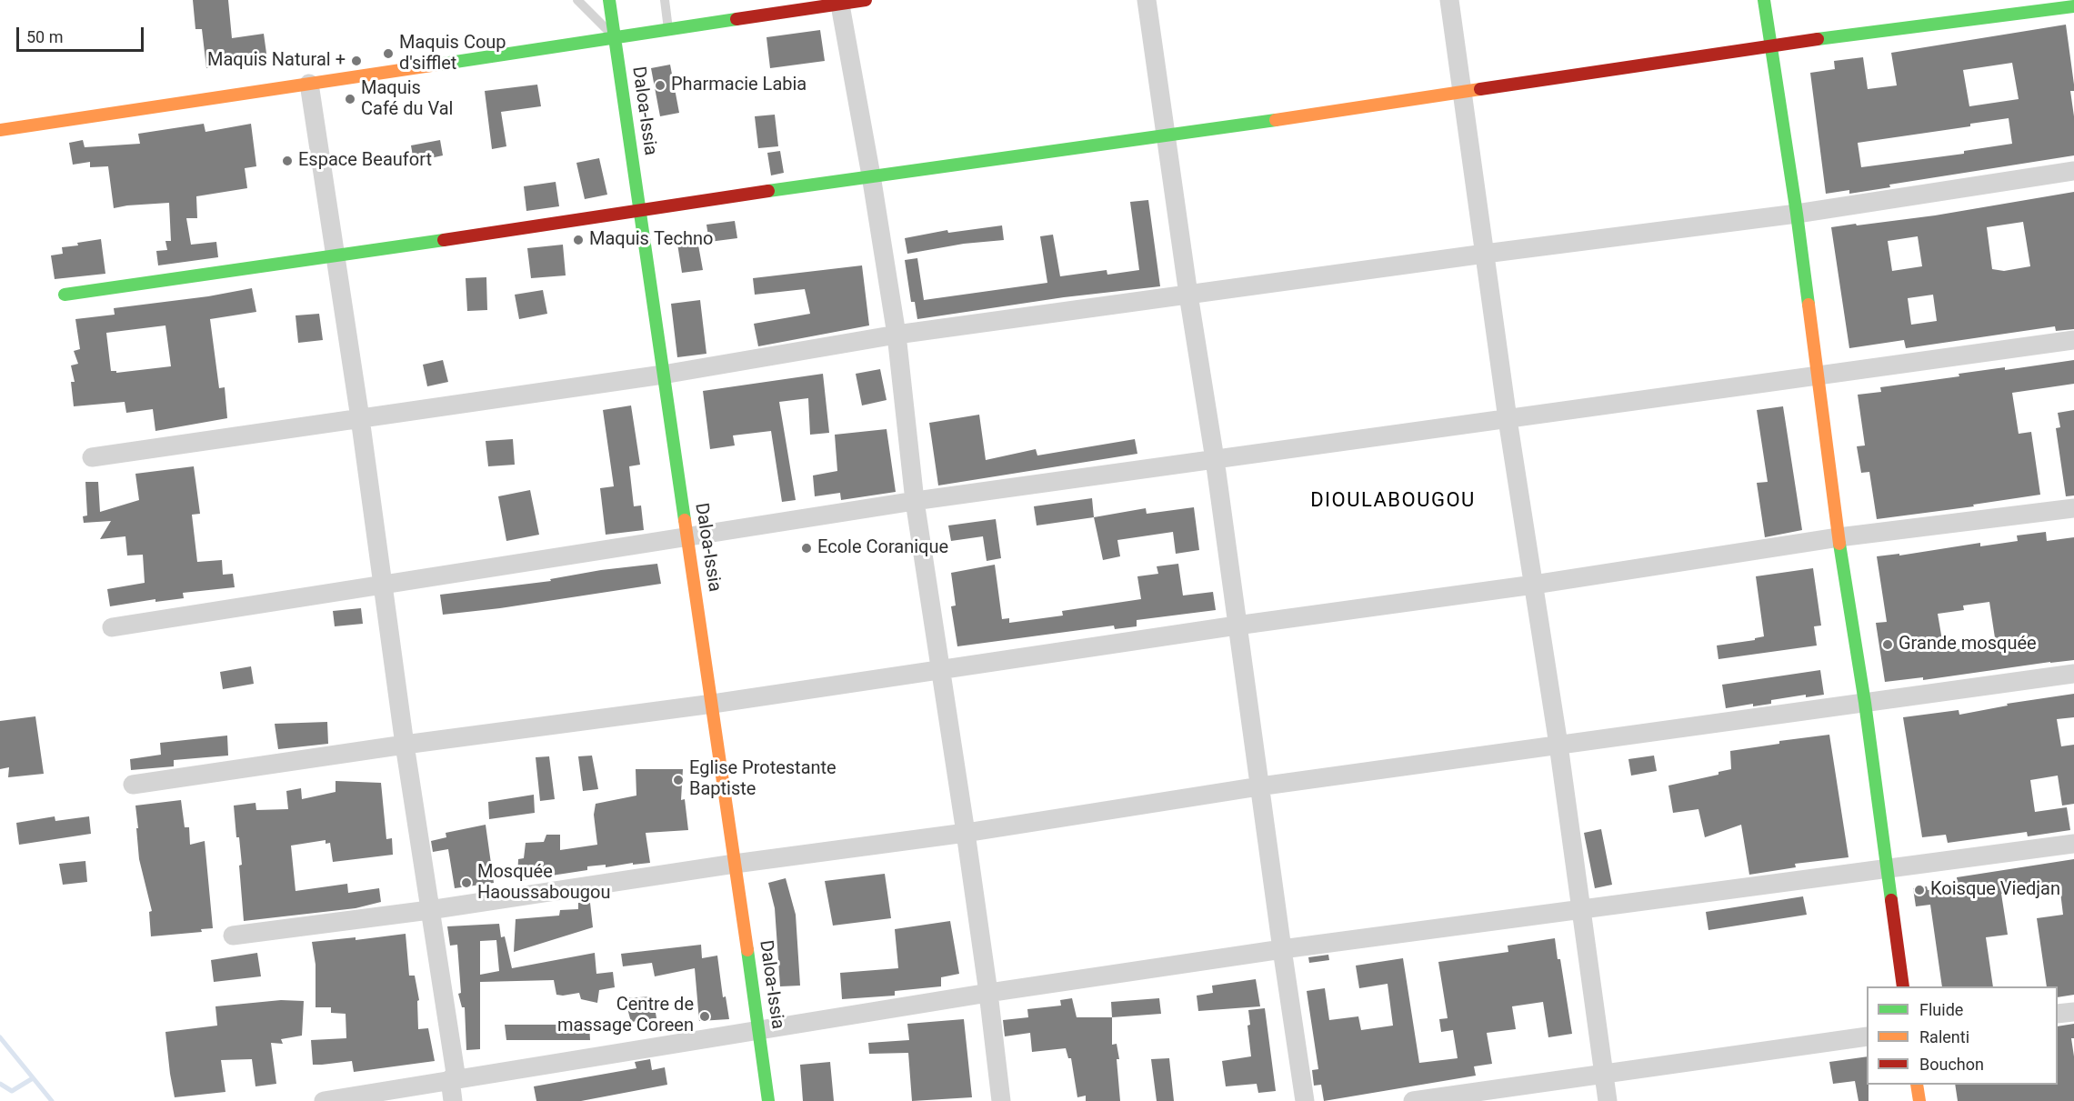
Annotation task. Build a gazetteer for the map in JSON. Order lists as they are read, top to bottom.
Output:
{
  "streets": {
    "street": ["Daloa-Issia"]
  },
  "districts": ["DIOULABOUGOU"],
  "places": [
    "Maquis Coup d'sifflet",
    "Maquis Natural +",
    "Pharmacie Labia",
    "Maquis Café du Val",
    "Espace Beaufort",
    "Maquis Techno",
    "Ecole Coranique",
    "Grande mosquée",
    "Eglise Protestante Baptiste",
    "Mosquée Haoussabougou",
    "Koisque Viedjan",
    "Centre de massage Coreen"
  ],
  "legend": ["Fluide", "Ralenti", "Bouchon"],
  "scale_bar": "50 m"
}
